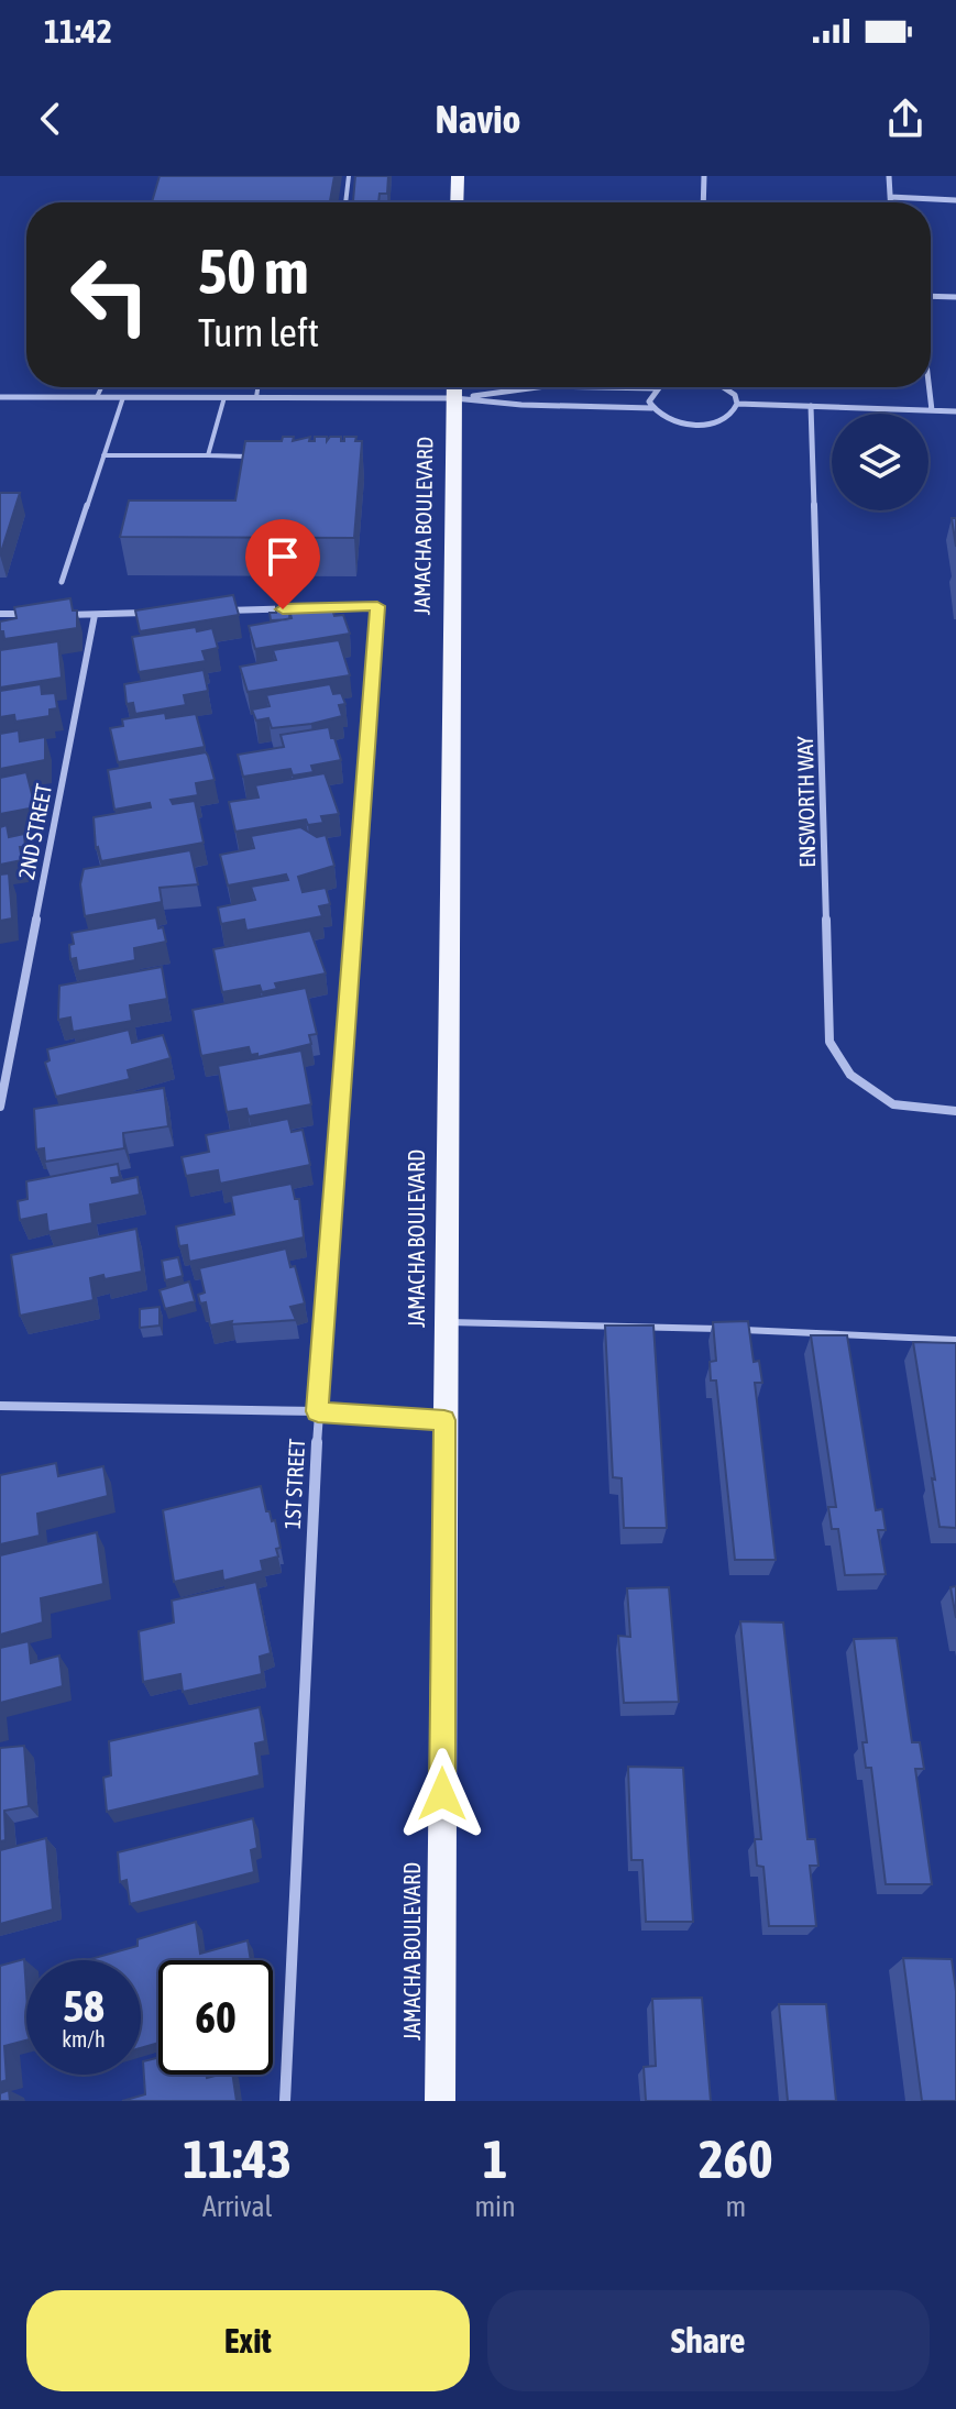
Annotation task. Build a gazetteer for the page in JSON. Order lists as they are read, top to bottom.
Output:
{
  "streets": {
    "main road": ["JAMACHA BOULEVARD"],
    "street": ["ENSWORTH WAY", "2ND STREET", "1ST STREET"]
  },
  "page": {
    "status": "11:42",
    "header": "Navio",
    "turn": ["50 m", "Turn left"],
    "speed": "58 km/h",
    "limit": "60",
    "eta": [
      "11:43",
      "Arrival",
      "1",
      "min",
      "260",
      "m"
    ],
    "buttons": ["Exit", "Share"]
  }
}
